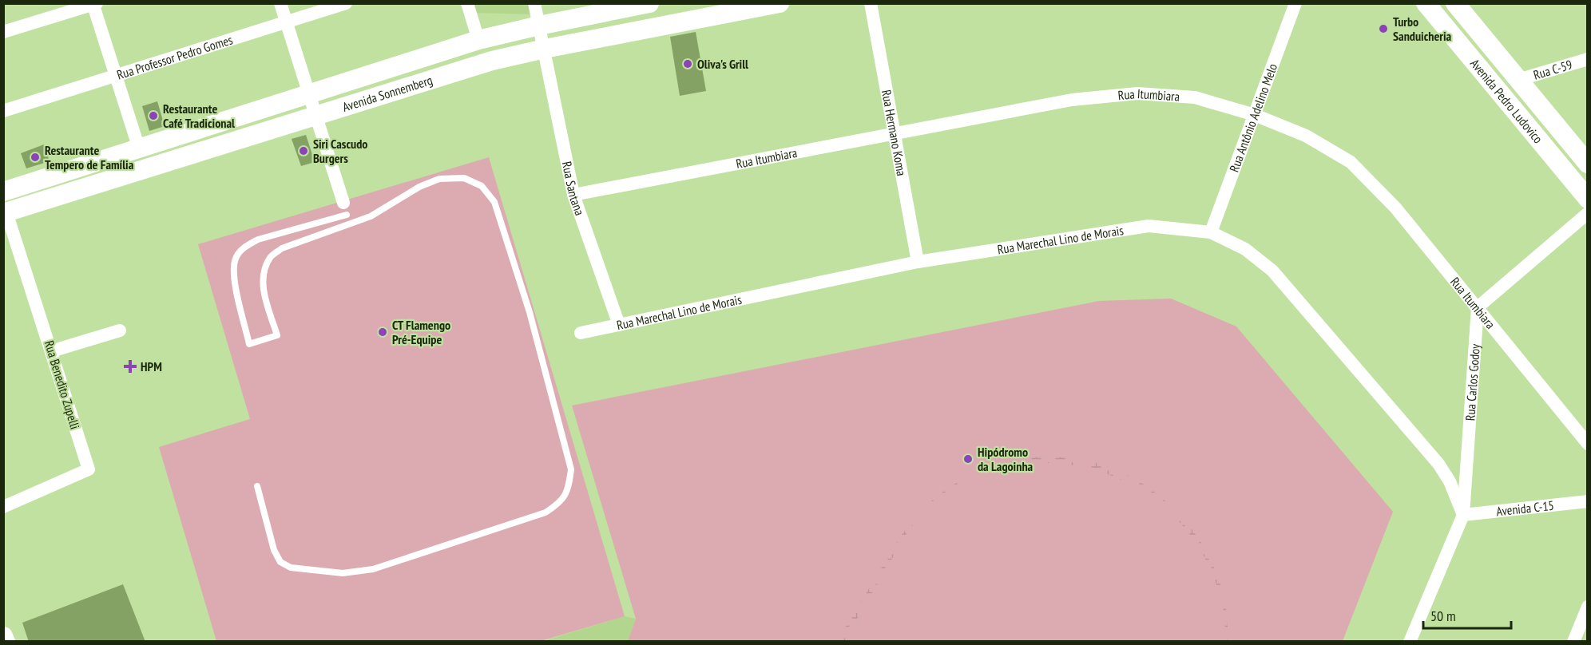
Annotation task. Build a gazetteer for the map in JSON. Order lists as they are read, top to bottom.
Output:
{
  "streets": {
    "street": [
      "Rua Professor Pedro Gomes",
      "Rua C-59",
      "Avenida Sonnemberg",
      "Rua Itumbiara",
      "Avenida Pedro Ludovico",
      "Rua Antônio Adelino Melo",
      "Rua Hermano Koma",
      "Rua Santana",
      "Rua Marechal Lino de Morais",
      "Rua Carlos Godoy",
      "Rua Benedito Zupelli",
      "Avenida C-15"
    ]
  },
  "crossings": [
    ["Rua C-59", "Avenida Pedro Ludovico"],
    ["Avenida Sonnemberg", "Rua Santana"],
    ["Avenida Sonnemberg", "Rua Benedito Zupelli"],
    ["Rua Itumbiara", "Rua Antônio Adelino Melo"],
    ["Rua Itumbiara", "Rua Hermano Koma"],
    ["Rua Itumbiara", "Rua Santana"],
    ["Rua Itumbiara", "Rua Carlos Godoy"],
    ["Rua Antônio Adelino Melo", "Rua Marechal Lino de Morais"],
    ["Rua Hermano Koma", "Rua Marechal Lino de Morais"],
    ["Rua Santana", "Rua Marechal Lino de Morais"],
    ["Rua Marechal Lino de Morais", "Rua Carlos Godoy"],
    ["Rua Marechal Lino de Morais", "Avenida C-15"],
    ["Rua Carlos Godoy", "Avenida C-15"]
  ],
  "places": {
    "other": [
      "Turbo Sanduicheria",
      "Oliva's Grill",
      "Restaurante Café Tradicional",
      "Siri Cascudo Burgers",
      "Restaurante Tempero de Família",
      "CT Flamengo Pré-Equipe",
      "Hipódromo da Lagoinha"
    ],
    "health": ["HPM"]
  },
  "scale_bar": "50 m"
}
